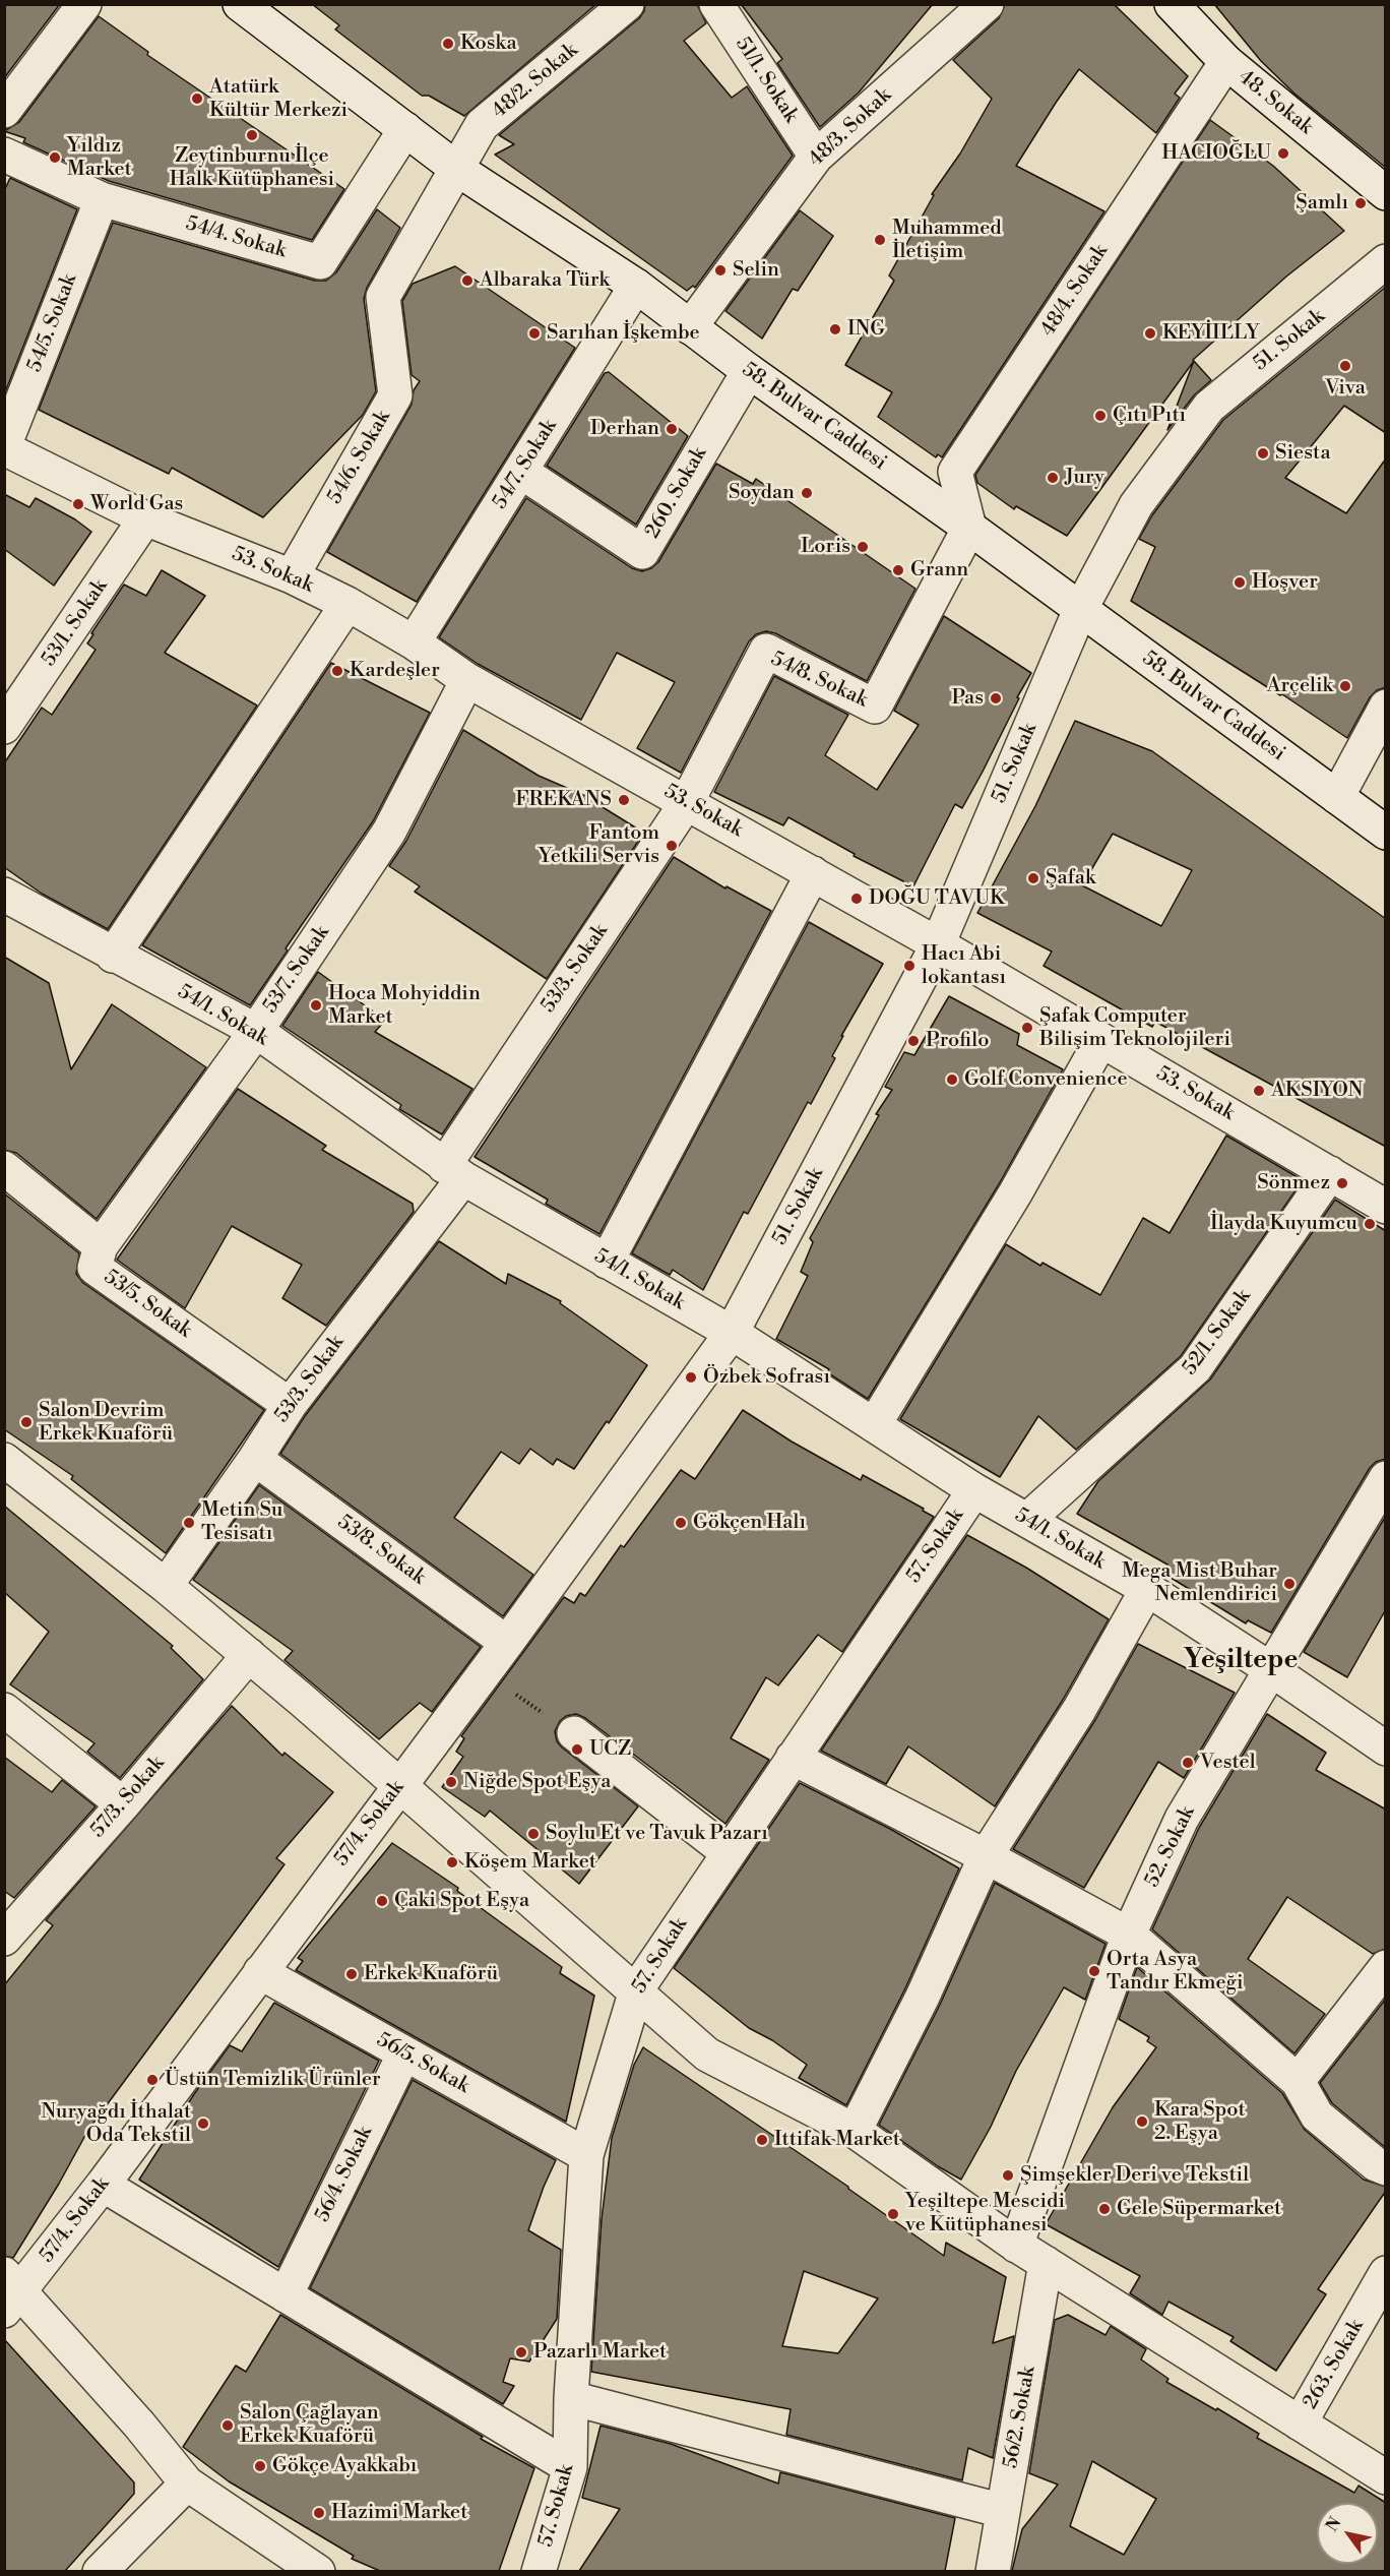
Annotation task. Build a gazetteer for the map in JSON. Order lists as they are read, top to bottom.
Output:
{
  "streets": {
    "street": [
      "51/1. Sokak",
      "48/2. Sokak",
      "48. Sokak",
      "48/3. Sokak",
      "54/4. Sokak",
      "48/4. Sokak",
      "54/5. Sokak",
      "51. Sokak",
      "58. Bulvar Caddesi",
      "54/6. Sokak",
      "54/7. Sokak",
      "260. Sokak",
      "53. Sokak",
      "53/1. Sokak",
      "54/8. Sokak",
      "53/3. Sokak",
      "53/7. Sokak",
      "54/1. Sokak",
      "53/5. Sokak",
      "52/1. Sokak",
      "57. Sokak",
      "53/8. Sokak",
      "57/3. Sokak",
      "57/4. Sokak",
      "52. Sokak",
      "56/5. Sokak",
      "56/4. Sokak",
      "263. Sokak",
      "56/2. Sokak"
    ]
  },
  "crossings": [
    ["51/1. Sokak", "48/3. Sokak"],
    ["48/2. Sokak", "58. Bulvar Caddesi"],
    ["48/2. Sokak", "54/6. Sokak"],
    ["48. Sokak", "48/4. Sokak"],
    ["48/3. Sokak", "58. Bulvar Caddesi"],
    ["54/4. Sokak", "54/5. Sokak"],
    ["54/4. Sokak", "58. Bulvar Caddesi"],
    ["48/4. Sokak", "58. Bulvar Caddesi"],
    ["48/4. Sokak", "54/8. Sokak"],
    ["54/5. Sokak", "53. Sokak"],
    ["51. Sokak", "58. Bulvar Caddesi"],
    ["51. Sokak", "53. Sokak"],
    ["51. Sokak", "54/1. Sokak"],
    ["51. Sokak", "57/4. Sokak"],
    ["58. Bulvar Caddesi", "54/6. Sokak"],
    ["58. Bulvar Caddesi", "54/7. Sokak"],
    ["58. Bulvar Caddesi", "260. Sokak"],
    ["58. Bulvar Caddesi", "54/8. Sokak"],
    ["54/6. Sokak", "53. Sokak"],
    ["54/7. Sokak", "260. Sokak"],
    ["54/7. Sokak", "53. Sokak"],
    ["53. Sokak", "53/1. Sokak"],
    ["53. Sokak", "54/8. Sokak"],
    ["53. Sokak", "53/3. Sokak"],
    ["53. Sokak", "53/7. Sokak"],
    ["53. Sokak", "52/1. Sokak"],
    ["54/8. Sokak", "53/3. Sokak"],
    ["53/3. Sokak", "54/1. Sokak"],
    ["53/3. Sokak", "53/5. Sokak"],
    ["53/3. Sokak", "53/8. Sokak"],
    ["53/7. Sokak", "54/1. Sokak"],
    ["53/7. Sokak", "53/5. Sokak"],
    ["54/1. Sokak", "52/1. Sokak"],
    ["54/1. Sokak", "57. Sokak"],
    ["54/1. Sokak", "57/4. Sokak"],
    ["54/1. Sokak", "52. Sokak"],
    ["57. Sokak", "56/5. Sokak"],
    ["53/8. Sokak", "57/4. Sokak"],
    ["57/4. Sokak", "56/5. Sokak"],
    ["56/5. Sokak", "56/4. Sokak"]
  ],
  "districts": ["Yeşiltepe"],
  "places": [
    "Koska",
    "Atatürk Kültür Merkezi",
    "Zeytinburnu İlçe Halk Kütüphanesi",
    "HACIOĞLU",
    "Yıldız Market",
    "Şamlı",
    "Muhammed İletişim",
    "Selin",
    "Albaraka Türk",
    "ING",
    "Sarıhan İşkembe",
    "KEYİILLY",
    "Viva",
    "Çıtı Pıtı",
    "Derhan",
    "Siesta",
    "Jury",
    "Soydan",
    "World Gas",
    "Loris",
    "Grann",
    "Hoşver",
    "Kardeşler",
    "Arçelik",
    "Pas",
    "FREKANS",
    "Fantom Yetkili Servis",
    "Şafak",
    "DOĞU TAVUK",
    "Hacı Abi lokantası",
    "Hoca Mohyiddin Market",
    "Şafak Computer Bilişim Teknolojileri",
    "Profilo",
    "Golf Convenience",
    "AKSIYON",
    "Sönmez",
    "İlayda Kuyumcu",
    "Özbek Sofrası",
    "Salon Devrim Erkek Kuaförü",
    "Metin Su Tesisatı",
    "Gökçen Halı",
    "Mega Mist Buhar Nemlendirici",
    "UCZ",
    "Vestel",
    "Niğde Spot Eşya",
    "Soylu Et ve Tavuk Pazarı",
    "Köşem Market",
    "Çaki Spot Eşya",
    "Orta Asya Tandır Ekmeği",
    "Erkek Kuaförü",
    "Üstün Temizlik Ürünler",
    "Kara Spot 2. Eşya",
    "Nuryağdı İthalat Oda Tekstil",
    "Ittifak Market",
    "Şimşekler Deri ve Tekstil",
    "Gele Süpermarket",
    "Yeşiltepe Mescidi ve Kütüphanesi",
    "Pazarlı Market",
    "Salon Çağlayan Erkek Kuaförü",
    "Gökçe Ayakkabı",
    "Hazimi Market"
  ],
  "north": "top left"
}
